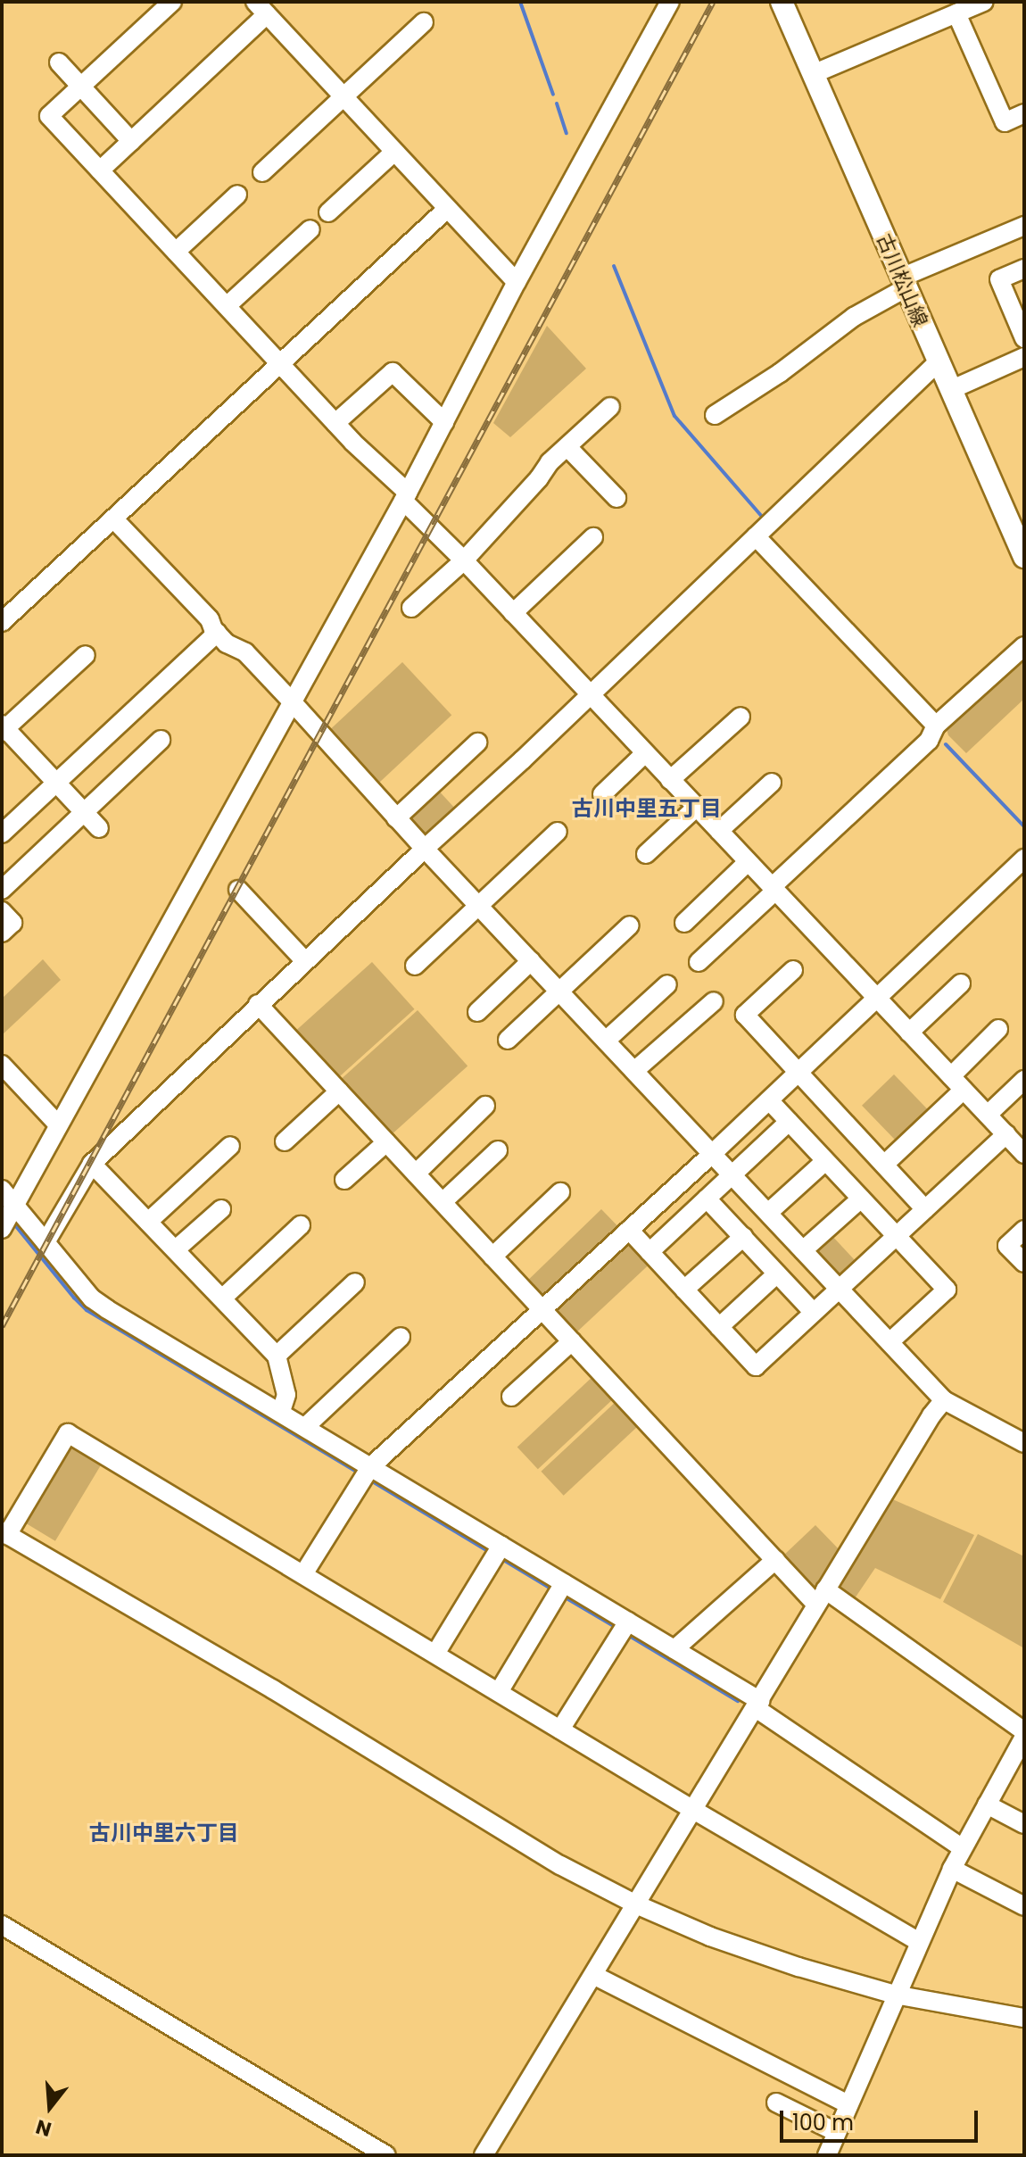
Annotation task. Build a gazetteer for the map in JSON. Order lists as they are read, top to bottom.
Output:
{
  "streets": {
    "main road": ["古川松山線"]
  },
  "districts": ["古川中里五丁目", "古川中里六丁目"],
  "scale_bar": "100 m",
  "north": "bottom"
}
